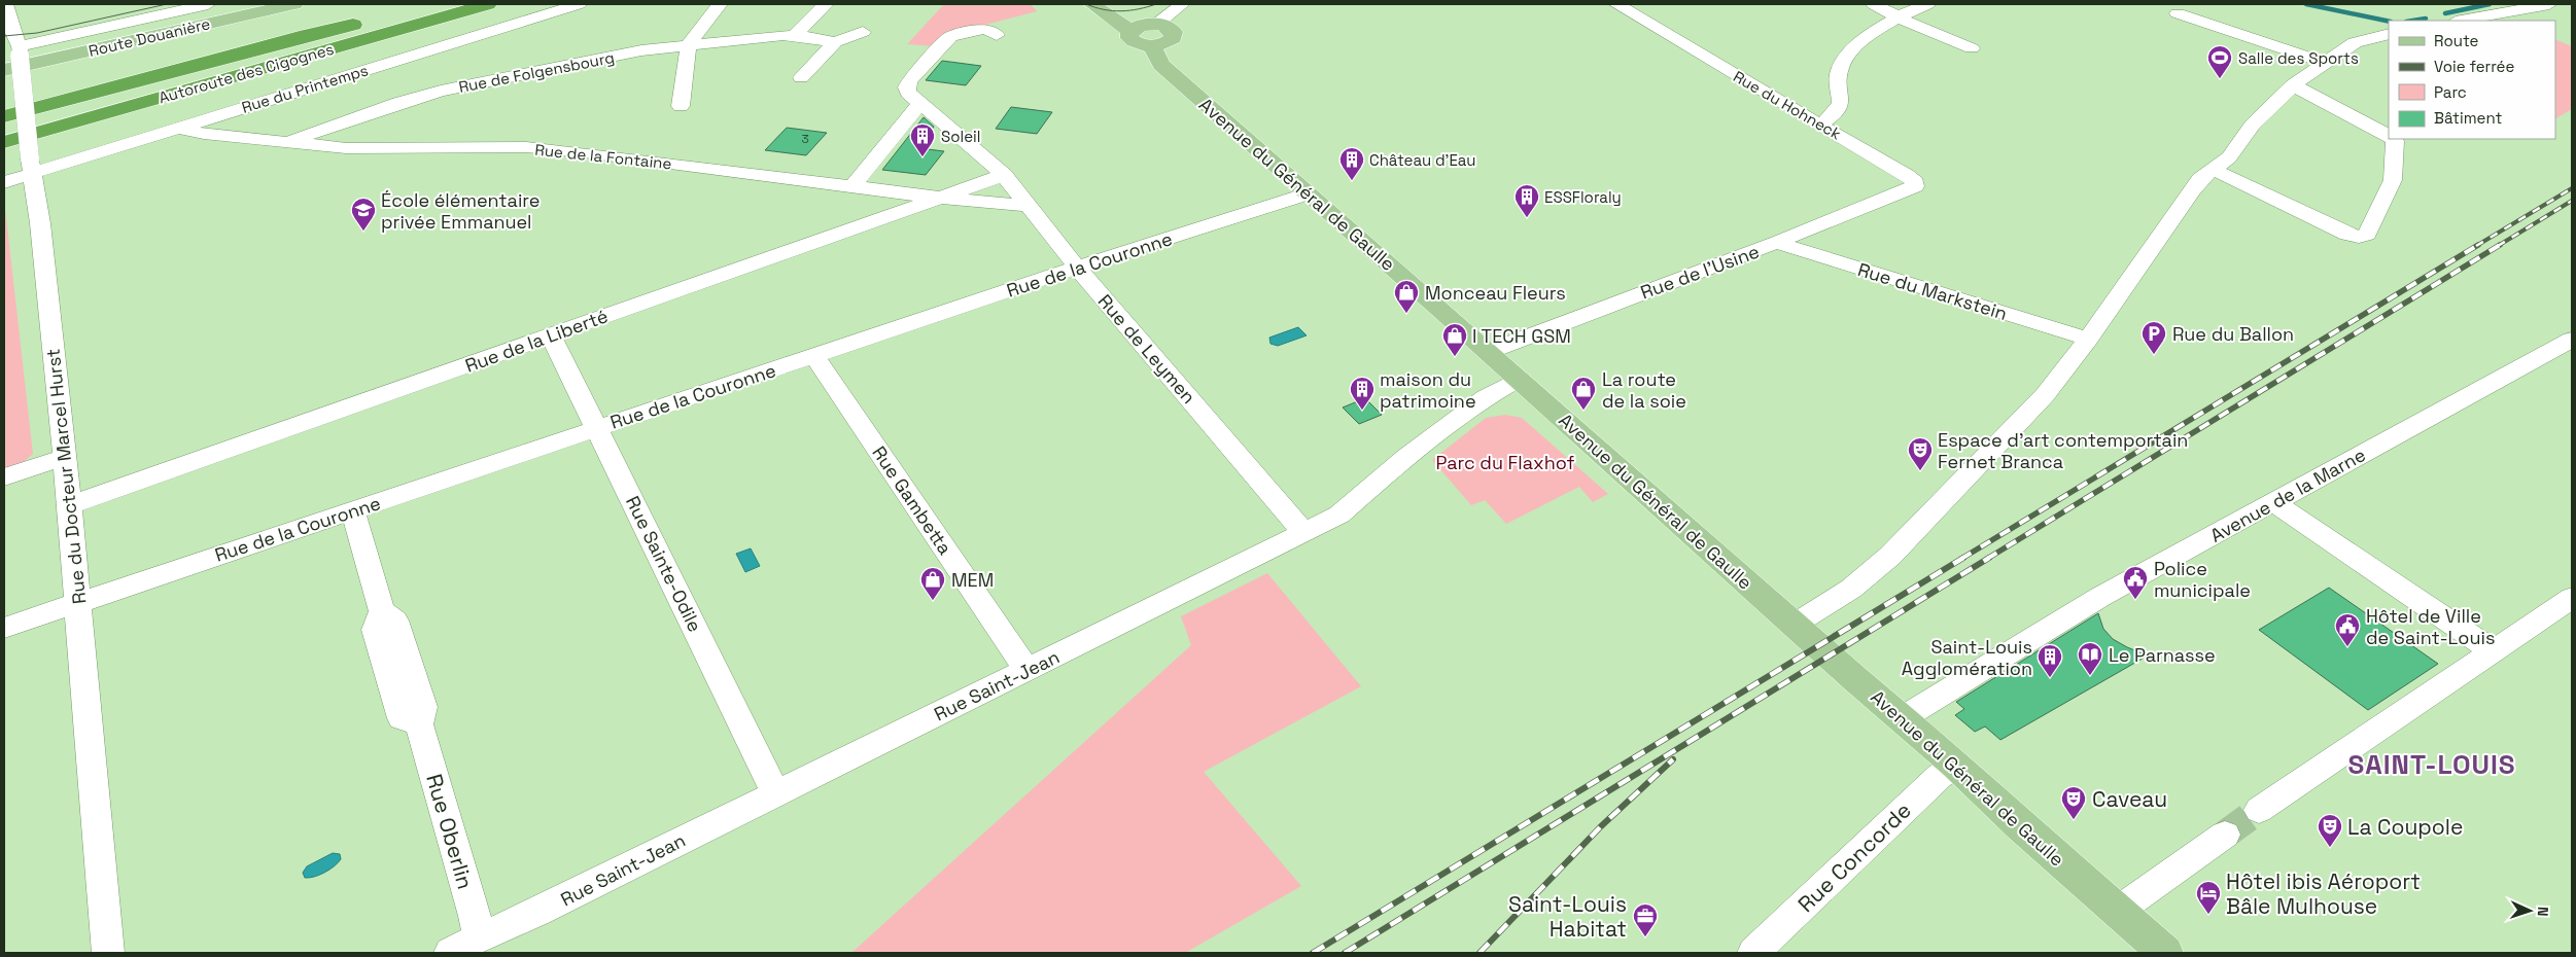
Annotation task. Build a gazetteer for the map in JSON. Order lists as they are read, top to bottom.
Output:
{
  "streets": {
    "highway": ["Autoroute des Cigognes"],
    "main road": ["Route Douanière", "Avenue du Général de Gaulle"],
    "street": [
      "Rue de Folgensbourg",
      "Rue du Printemps",
      "Rue du Hohneck",
      "Rue de la Fontaine",
      "Rue de la Couronne",
      "Rue de l'Usine",
      "Rue du Markstein",
      "Rue de la Liberté",
      "Rue de Leymen",
      "Rue du Docteur Marcel Hurst",
      "Avenue de la Marne",
      "Rue Gambetta",
      "Rue Sainte-Odile",
      "Rue Saint-Jean",
      "Rue Oberlin",
      "Rue Concorde"
    ]
  },
  "crossings": [
    ["Rue de Folgensbourg", "Rue de la Fontaine"],
    ["Rue du Printemps", "Rue de la Fontaine"],
    ["Rue du Printemps", "Rue du Docteur Marcel Hurst"],
    ["Rue du Hohneck", "Rue de l'Usine"],
    ["Rue de la Fontaine", "Rue de la Liberté"],
    ["Rue de la Fontaine", "Rue de Leymen"],
    ["Avenue du Général de Gaulle", "Rue de la Couronne"],
    ["Avenue du Général de Gaulle", "Rue de l'Usine"],
    ["Avenue du Général de Gaulle", "Avenue de la Marne"],
    ["Avenue du Général de Gaulle", "Rue Saint-Jean"],
    ["Avenue du Général de Gaulle", "Rue Concorde"],
    ["Rue de la Couronne", "Rue de Leymen"],
    ["Rue de la Couronne", "Rue du Docteur Marcel Hurst"],
    ["Rue de la Couronne", "Rue Gambetta"],
    ["Rue de la Couronne", "Rue Sainte-Odile"],
    ["Rue de la Couronne", "Rue Oberlin"],
    ["Rue de l'Usine", "Rue du Markstein"],
    ["Rue de la Liberté", "Rue de Leymen"],
    ["Rue de la Liberté", "Rue du Docteur Marcel Hurst"],
    ["Rue de la Liberté", "Rue Sainte-Odile"],
    ["Rue de Leymen", "Rue Saint-Jean"],
    ["Rue Gambetta", "Rue Saint-Jean"],
    ["Rue Sainte-Odile", "Rue Saint-Jean"],
    ["Rue Saint-Jean", "Rue Oberlin"]
  ],
  "districts": ["SAINT-LOUIS"],
  "parks": ["Parc du Flaxhof"],
  "places": {
    "sports": ["Salle des Sports"],
    "building": [
      "Soleil",
      "Château d'Eau",
      "ESSFloraly",
      "maison du patrimoine",
      "Saint-Louis Agglomération"
    ],
    "school or university": ["École élémentaire privée Emmanuel"],
    "shop": [
      "Monceau Fleurs",
      "I TECH GSM",
      "La route de la soie",
      "MEM"
    ],
    "parking": ["Rue du Ballon"],
    "theatre": ["Espace d'art contemportain Fernet Branca", "Caveau", "La Coupole"],
    "public building": ["Police municipale", "Hôtel de Ville de Saint-Louis"],
    "library": ["Le Parnasse"],
    "hotel": ["Hôtel ibis Aéroport Bâle Mulhouse"],
    "office": ["Saint-Louis Habitat"]
  },
  "house_numbers": ["3"],
  "legend": [
    "Route",
    "Voie ferrée",
    "Parc",
    "Bâtiment"
  ],
  "north": "right"
}
